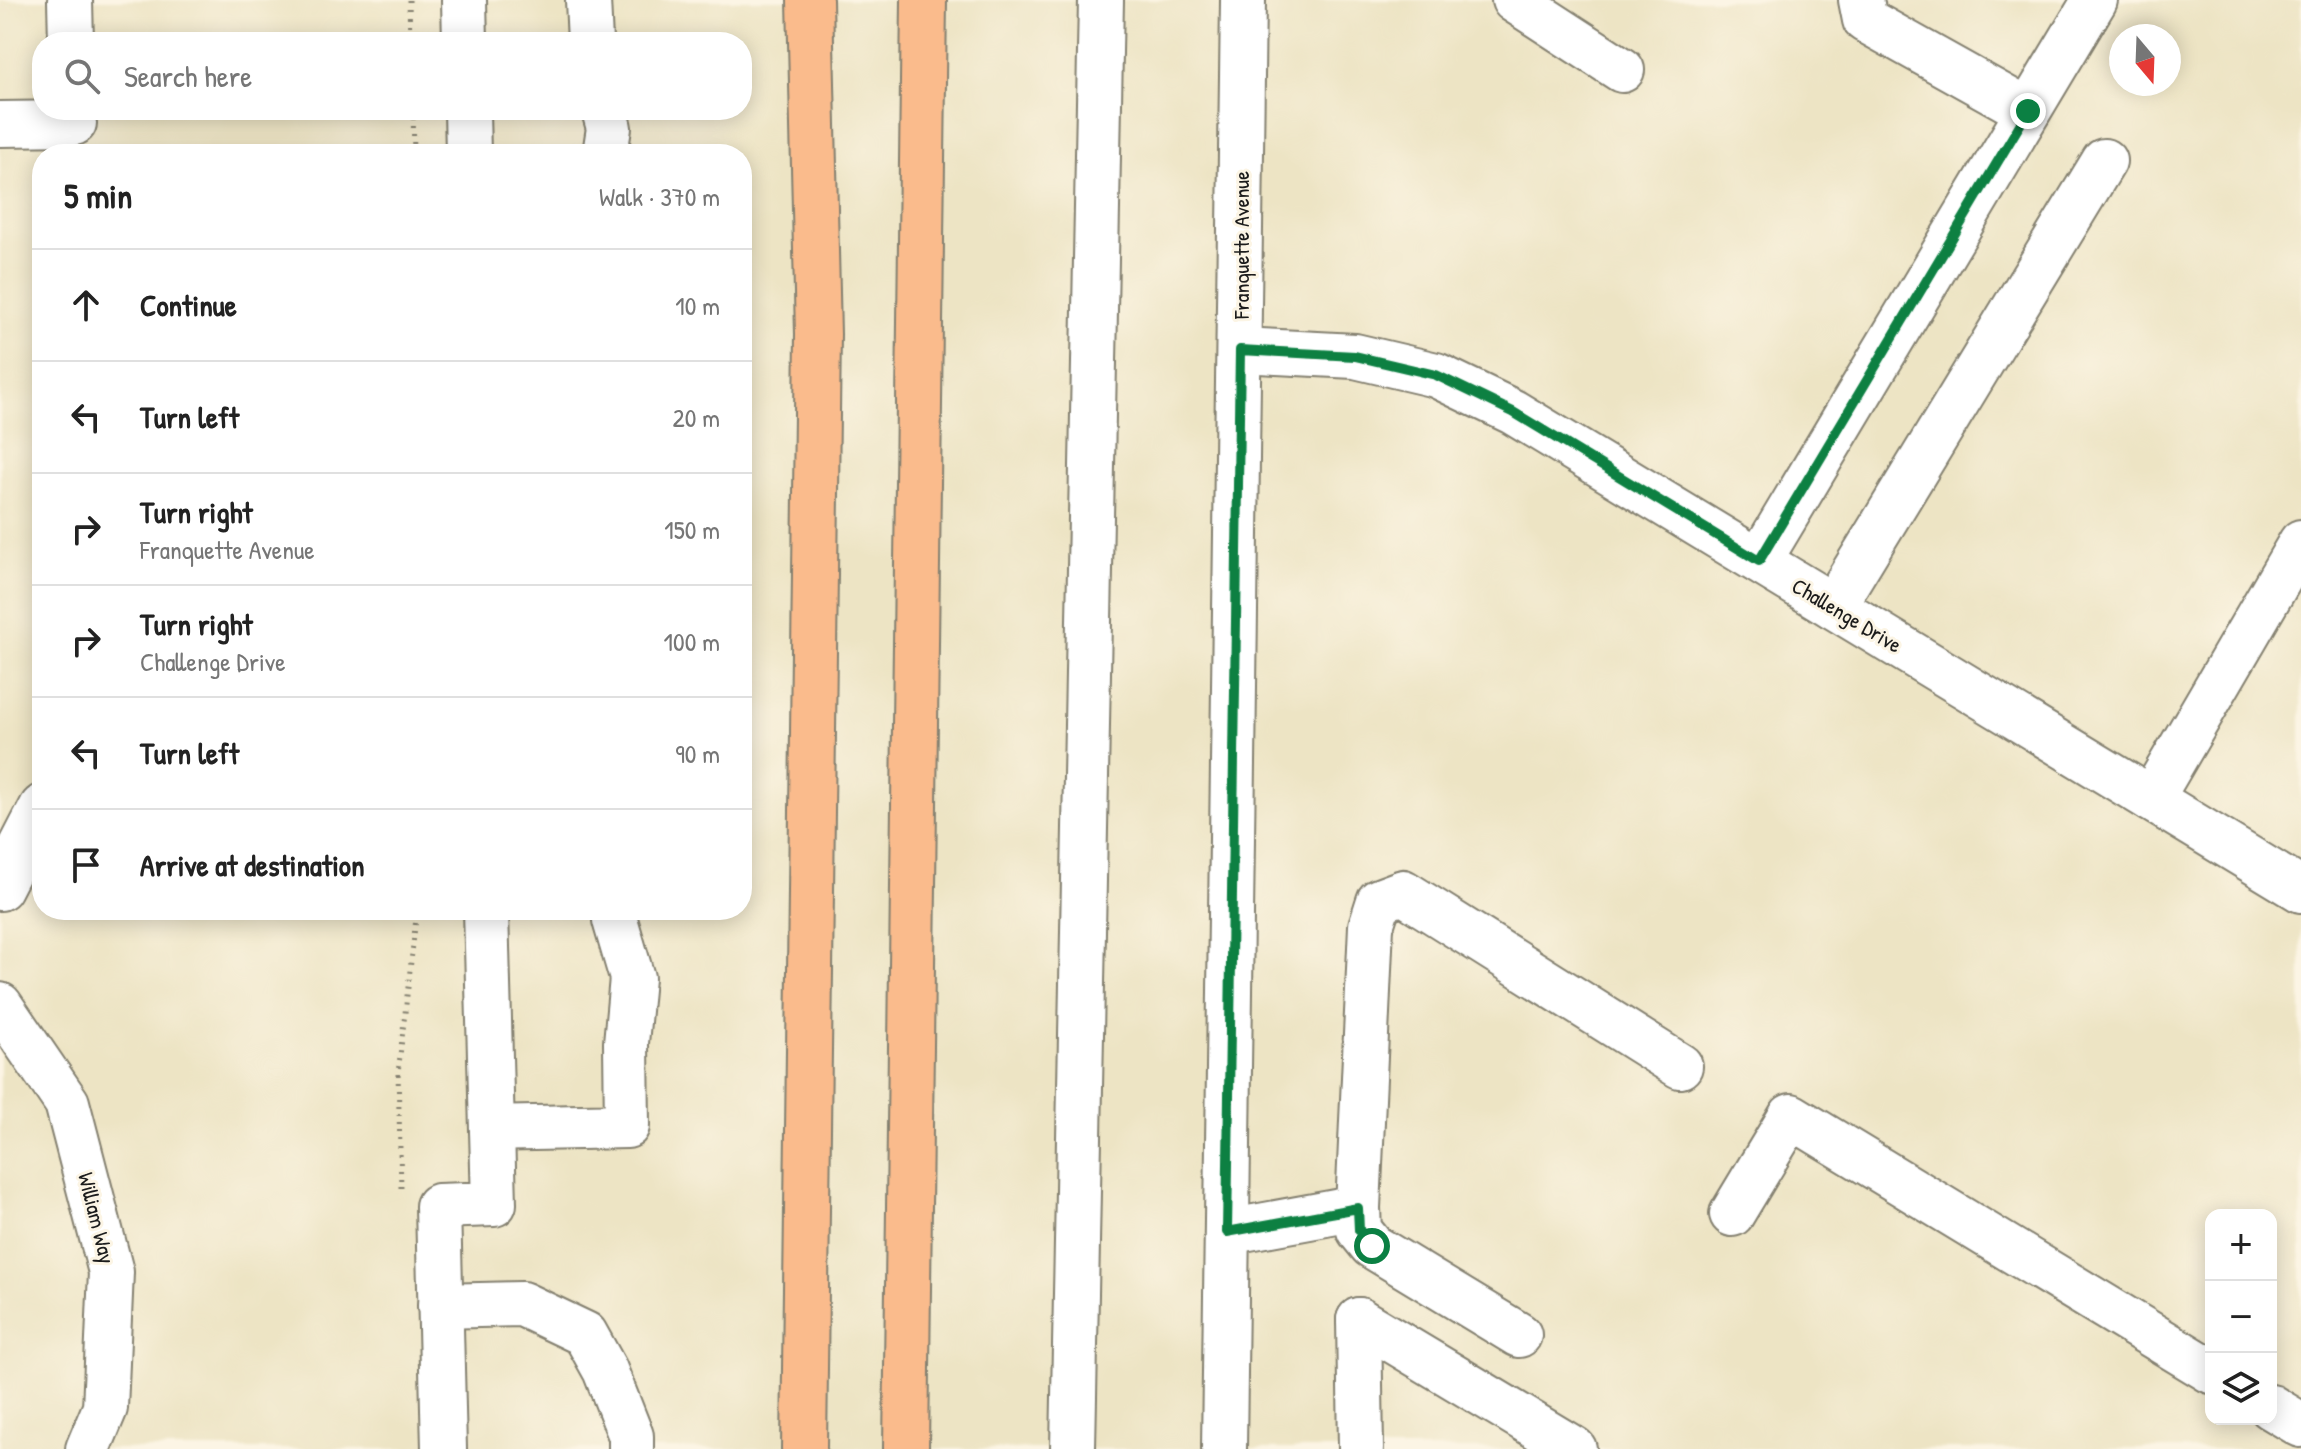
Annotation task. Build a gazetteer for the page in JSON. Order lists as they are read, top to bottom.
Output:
{
  "streets": {
    "street": ["Franquette Avenue", "Challenge Drive", "William Way"]
  },
  "crossings": [
    ["Franquette Avenue", "Challenge Drive"]
  ],
  "north": "bottom",
  "page": {
    "search": "Search here",
    "heading": ["5 min", "Walk · 370 m"],
    "list": [
      ["Continue", "10 m"],
      ["Turn left", "20 m"],
      ["Turn right", "Franquette Avenue", "150 m"],
      ["Turn right", "Challenge Drive", "100 m"],
      ["Turn left", "90 m"],
      "Arrive at destination"
    ],
    "map_buttons": ["+", "−"]
  }
}
